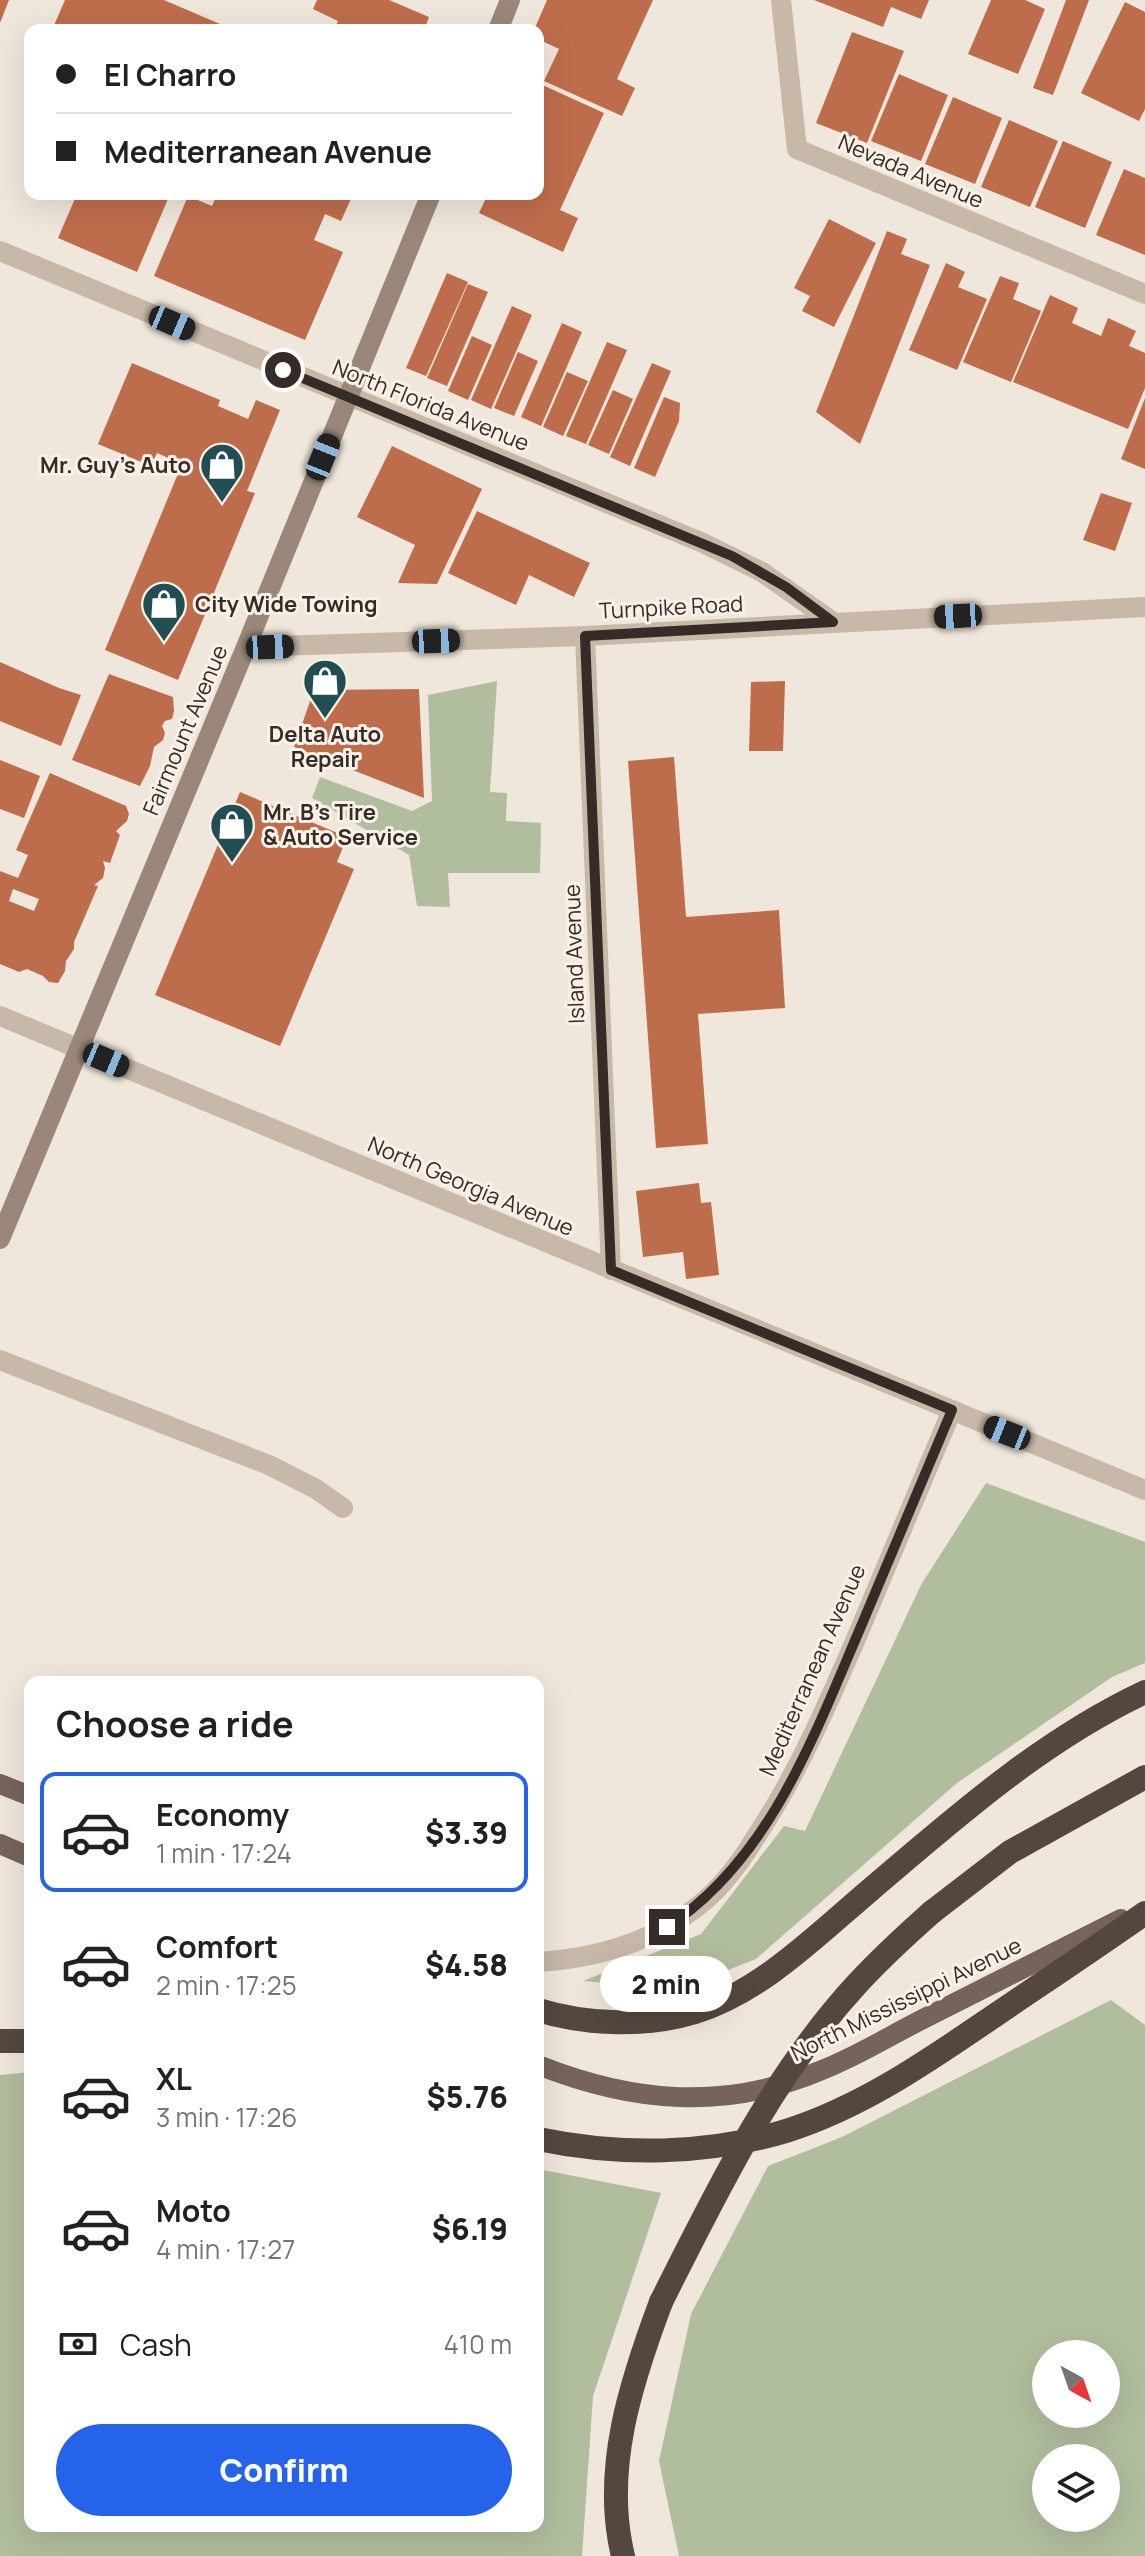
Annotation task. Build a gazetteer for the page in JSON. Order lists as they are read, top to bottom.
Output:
{
  "streets": {
    "main road": ["North Mississippi Avenue"],
    "street": [
      "Nevada Avenue",
      "North Florida Avenue",
      "Turnpike Road",
      "Fairmount Avenue",
      "Island Avenue",
      "North Georgia Avenue",
      "Mediterranean Avenue"
    ]
  },
  "crossings": [
    ["North Florida Avenue", "Turnpike Road"],
    ["North Florida Avenue", "Fairmount Avenue"],
    ["Turnpike Road", "Fairmount Avenue"],
    ["Turnpike Road", "Island Avenue"],
    ["Fairmount Avenue", "North Georgia Avenue"],
    ["Island Avenue", "North Georgia Avenue"],
    ["North Georgia Avenue", "Mediterranean Avenue"]
  ],
  "places": {
    "shop": [
      "Mr. Guy's Auto",
      "City Wide Towing",
      "Delta Auto Repair",
      "Mr. B's Tire & Auto Service"
    ]
  },
  "north": "bottom right",
  "page": {
    "banner": ["El Charro", "Mediterranean Avenue"],
    "heading": "Choose a ride",
    "list": [
      {
        "name": "Economy",
        "note": "1 min · 17:24",
        "value": "$3.39"
      },
      {
        "name": "Comfort",
        "note": "2 min · 17:25",
        "value": "$4.58"
      },
      {
        "name": "XL",
        "note": "3 min · 17:26",
        "value": "$5.76"
      },
      {
        "name": "Moto",
        "note": "4 min · 17:27",
        "value": "$6.19"
      }
    ],
    "bubble": "2 min",
    "pay": ["Cash", "410 m"],
    "buttons": "Confirm"
  }
}
